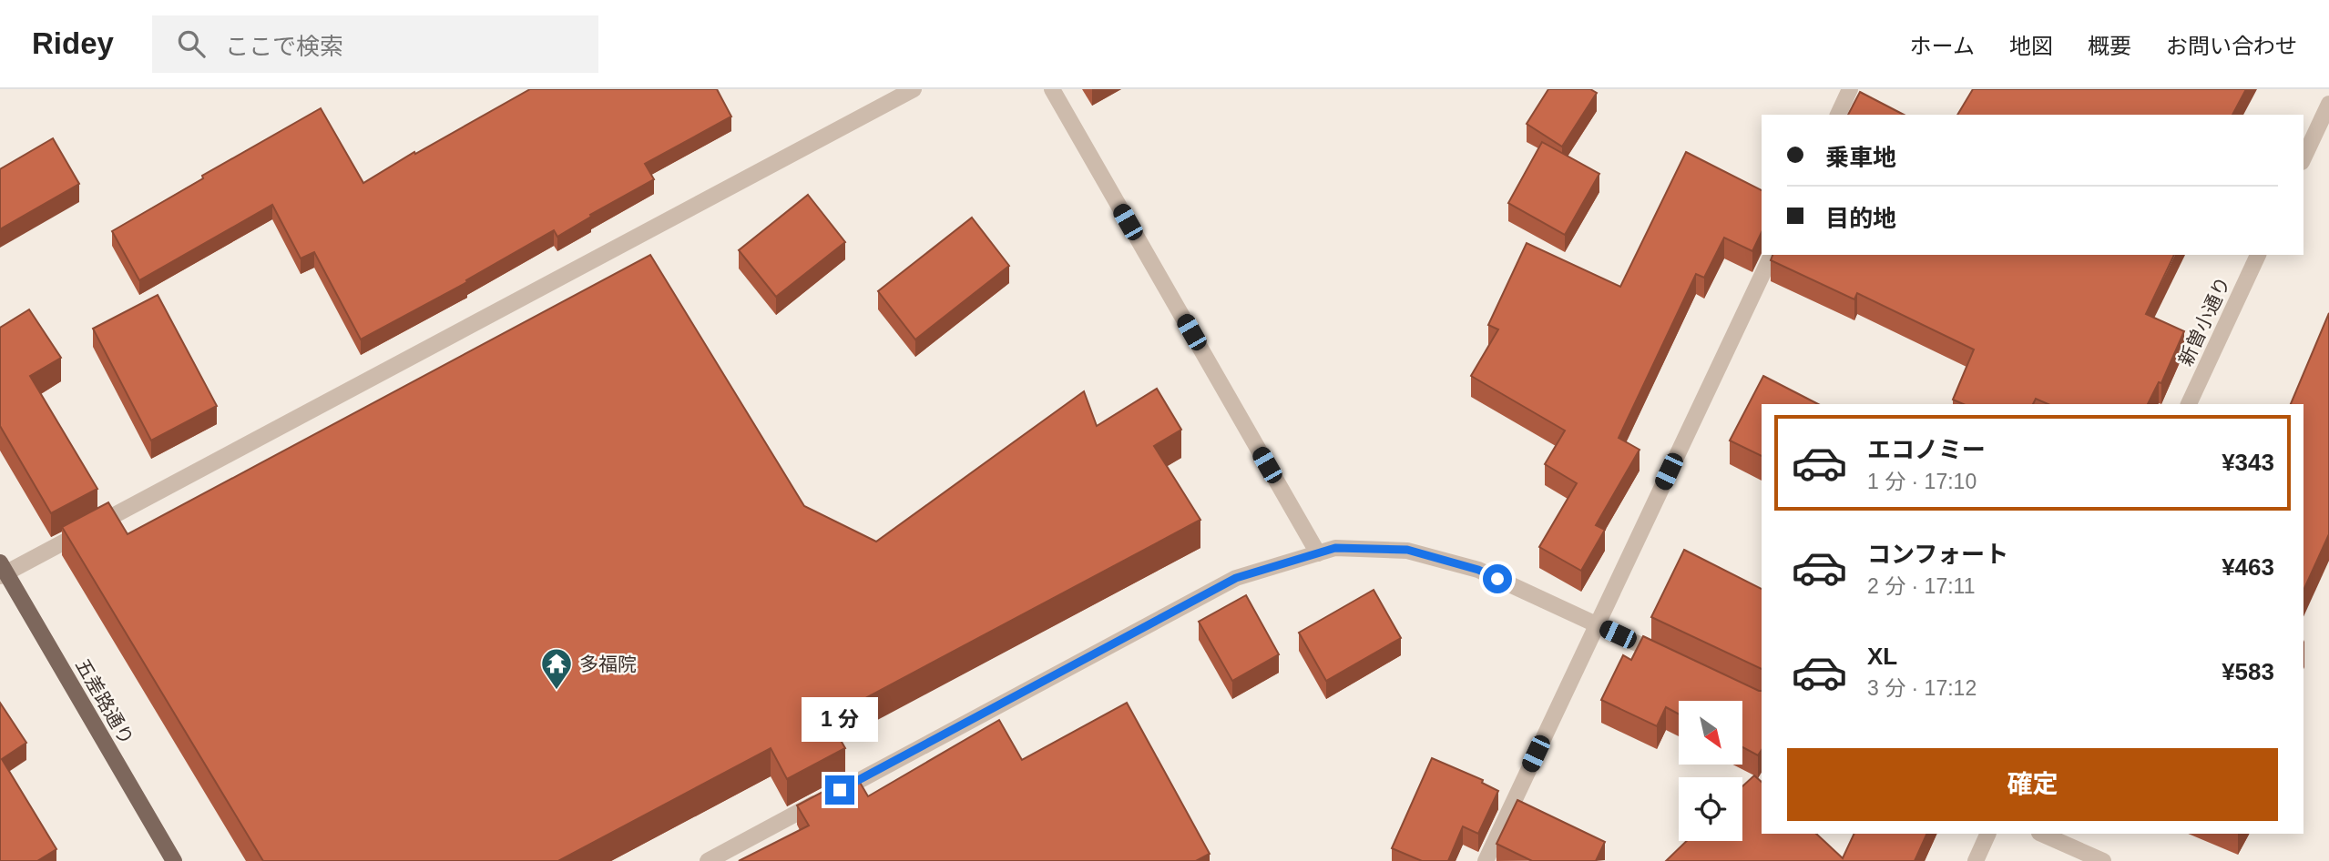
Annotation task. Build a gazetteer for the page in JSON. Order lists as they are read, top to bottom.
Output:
{
  "streets": {
    "main road": ["五差路通り"],
    "street": ["新曽小通り"]
  },
  "places": {
    "temple": ["多福院"]
  },
  "north": "bottom right",
  "page": {
    "header": "Ridey",
    "search": "ここで検索",
    "nav": [
      "ホーム",
      "地図",
      "概要",
      "お問い合わせ"
    ],
    "banner": ["乗車地", "目的地"],
    "list": [
      {
        "name": "エコノミー",
        "note": "1 分 · 17:10",
        "value": "¥343"
      },
      {
        "name": "コンフォート",
        "note": "2 分 · 17:11",
        "value": "¥463"
      },
      {
        "name": "XL",
        "note": "3 分 · 17:12",
        "value": "¥583"
      }
    ],
    "bubble": "1 分",
    "buttons": "確定"
  }
}
